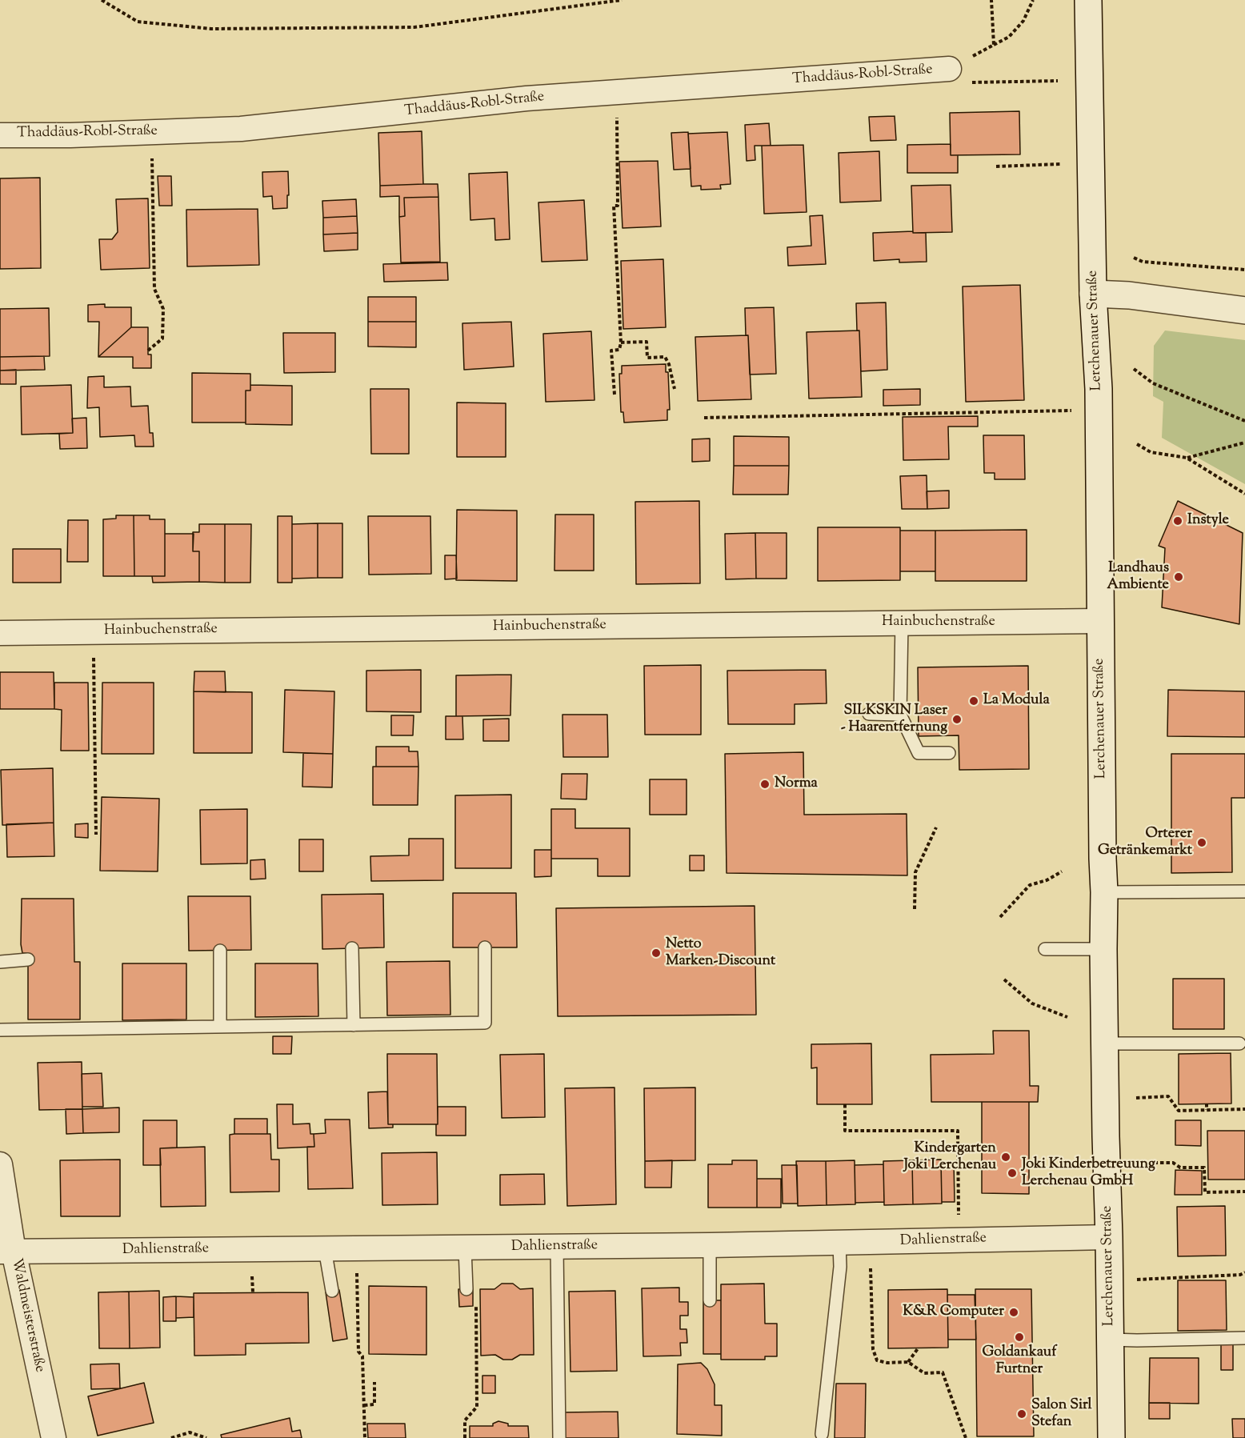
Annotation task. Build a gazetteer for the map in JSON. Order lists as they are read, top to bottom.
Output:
{
  "streets": {
    "main road": ["Lerchenauer Straße"],
    "street": [
      "Thaddäus-Robl-Straße",
      "Hainbuchenstraße",
      "Dahlienstraße",
      "Waldmeisterstraße"
    ]
  },
  "crossings": [
    ["Lerchenauer Straße", "Hainbuchenstraße"],
    ["Lerchenauer Straße", "Dahlienstraße"],
    ["Dahlienstraße", "Waldmeisterstraße"]
  ],
  "places": [
    "Instyle",
    "Landhaus Ambiente",
    "La Modula",
    "SILKSKIN Laser - Haarentfernung",
    "Norma",
    "Orterer Getränkemarkt",
    "Netto Marken-Discount",
    "Kindergarten Joki Lerchenau",
    "Joki Kinderbetreuung Lerchenau GmbH",
    "K&R Computer",
    "Goldankauf Furtner",
    "Salon Sirl Stefan"
  ]
}
